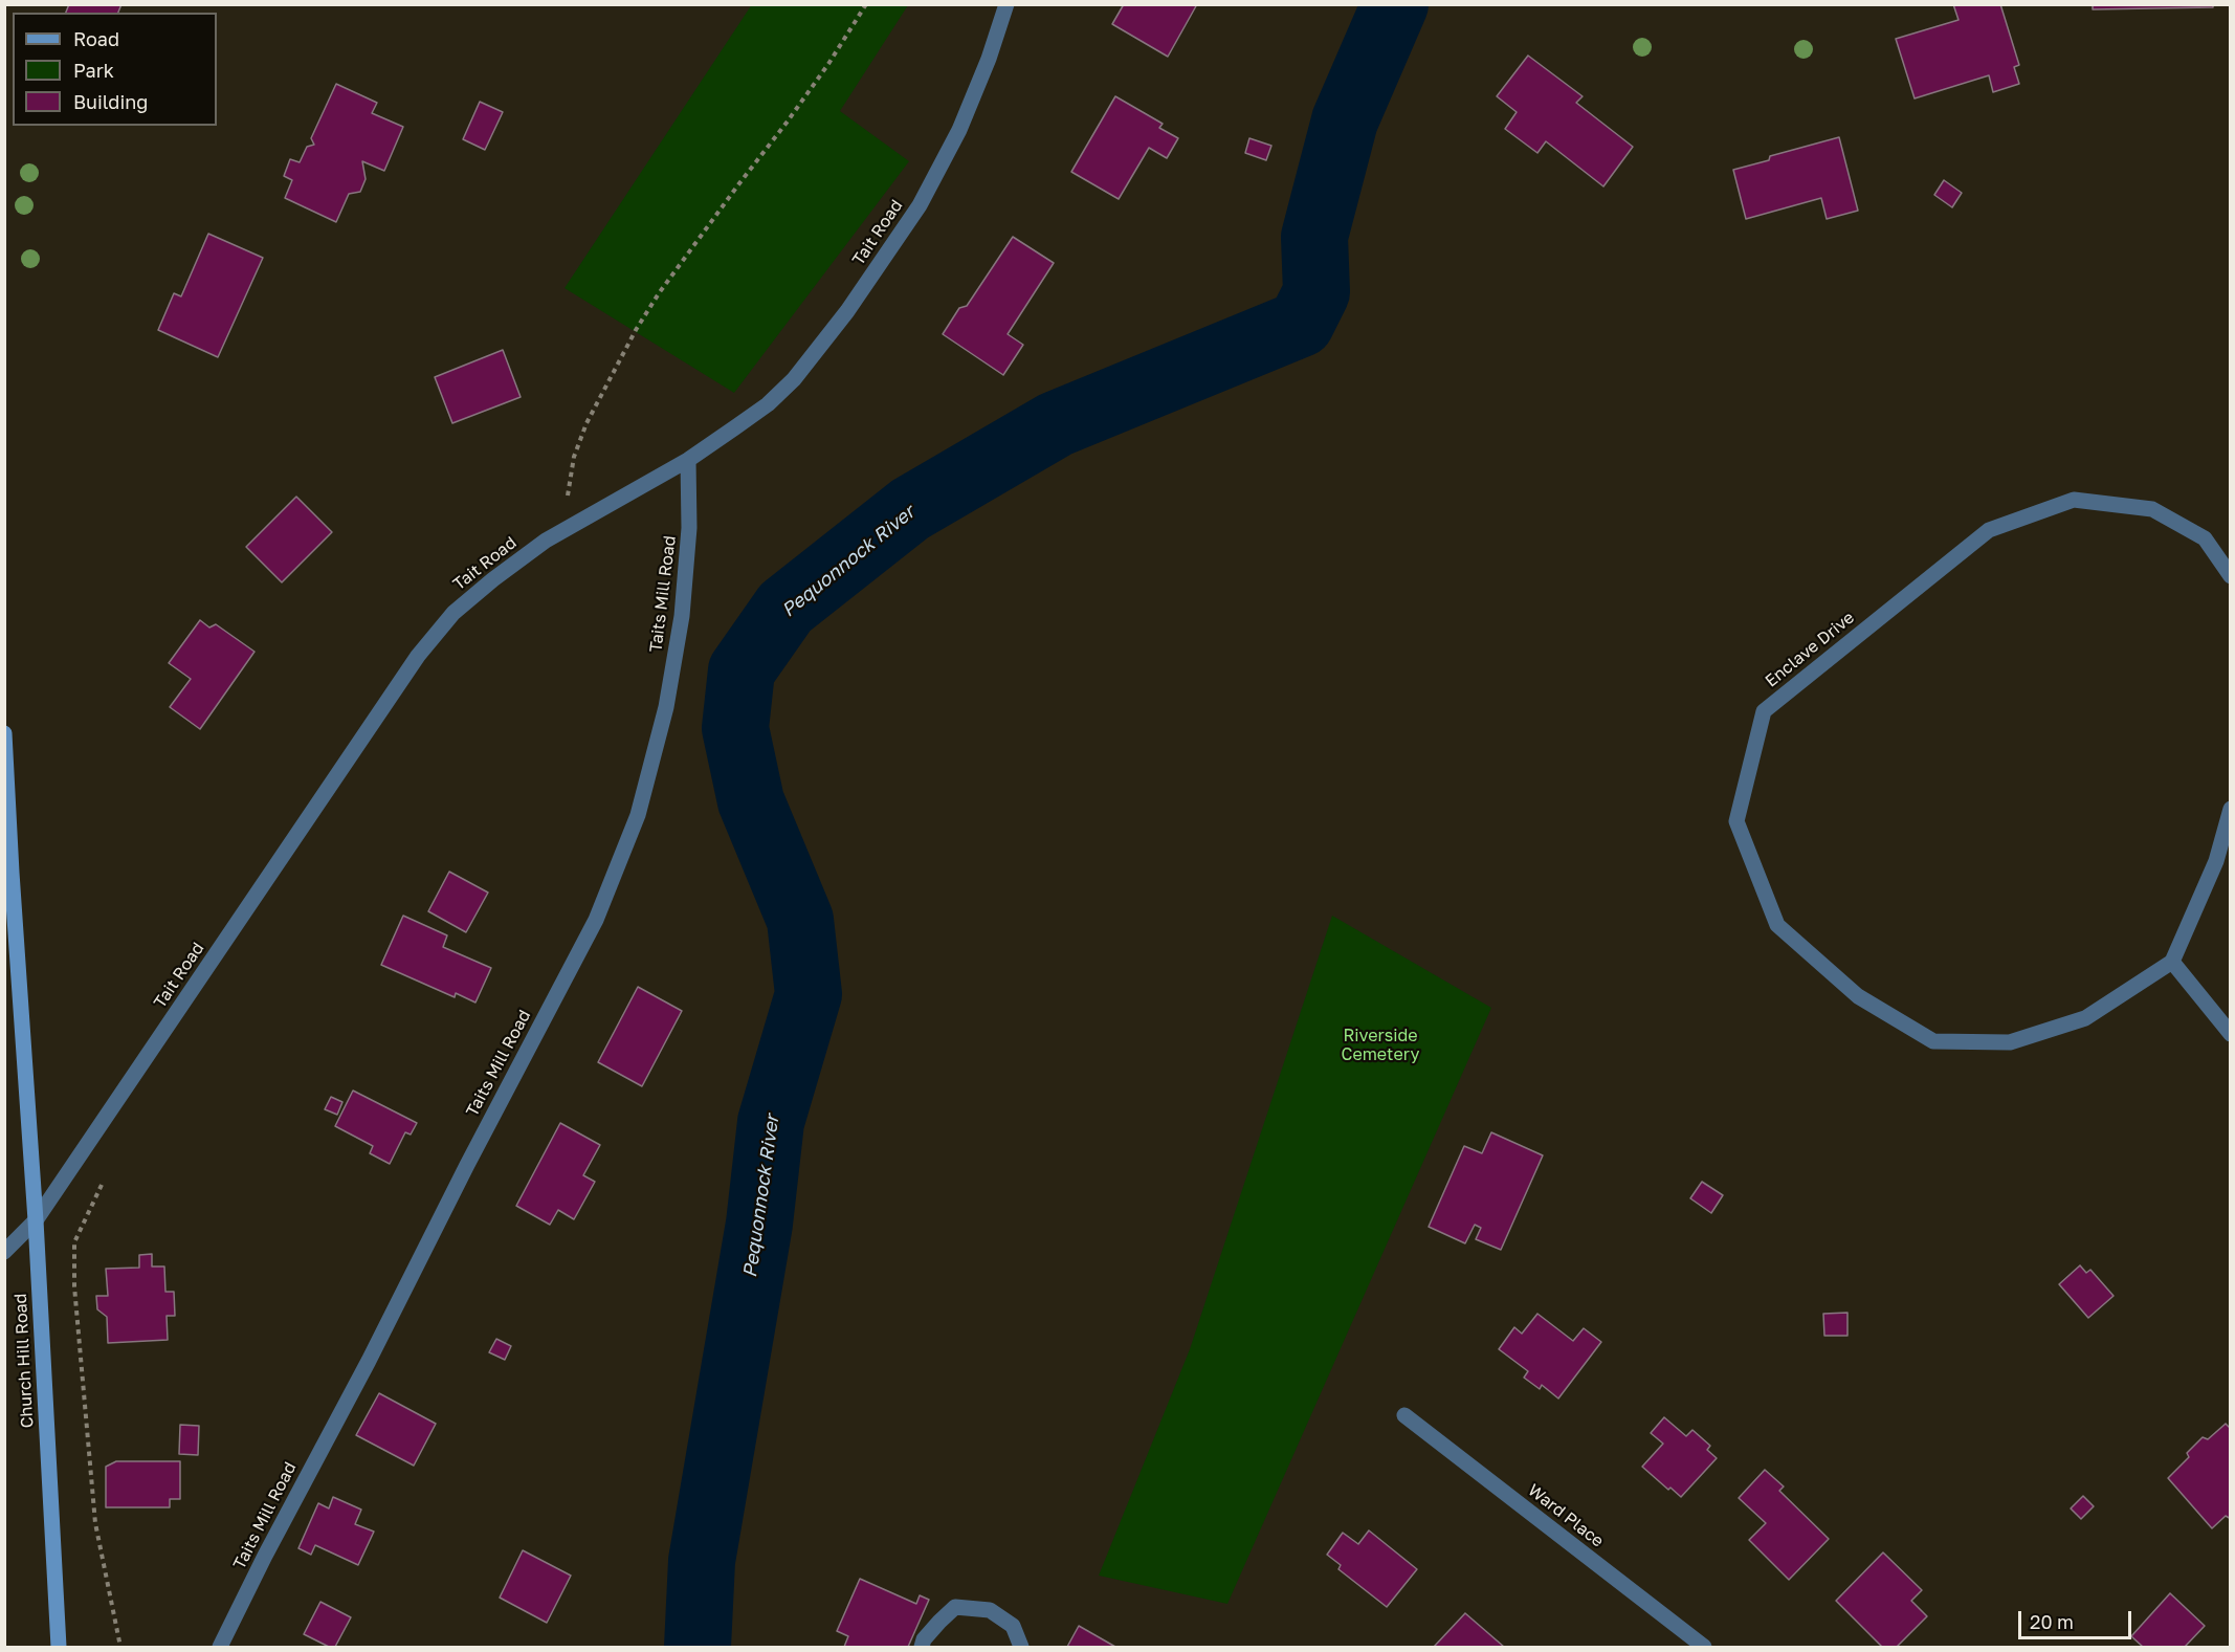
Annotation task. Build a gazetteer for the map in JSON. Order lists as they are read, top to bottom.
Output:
{
  "streets": {
    "main road": ["Church Hill Road"],
    "street": [
      "Tait Road",
      "Taits Mill Road",
      "Enclave Drive",
      "Ward Place"
    ]
  },
  "crossings": [
    ["Tait Road", "Taits Mill Road"],
    ["Tait Road", "Church Hill Road"]
  ],
  "water": ["Pequonnock River"],
  "parks": ["Riverside Cemetery"],
  "legend": ["Road", "Park", "Building"],
  "scale_bar": "20 m"
}
